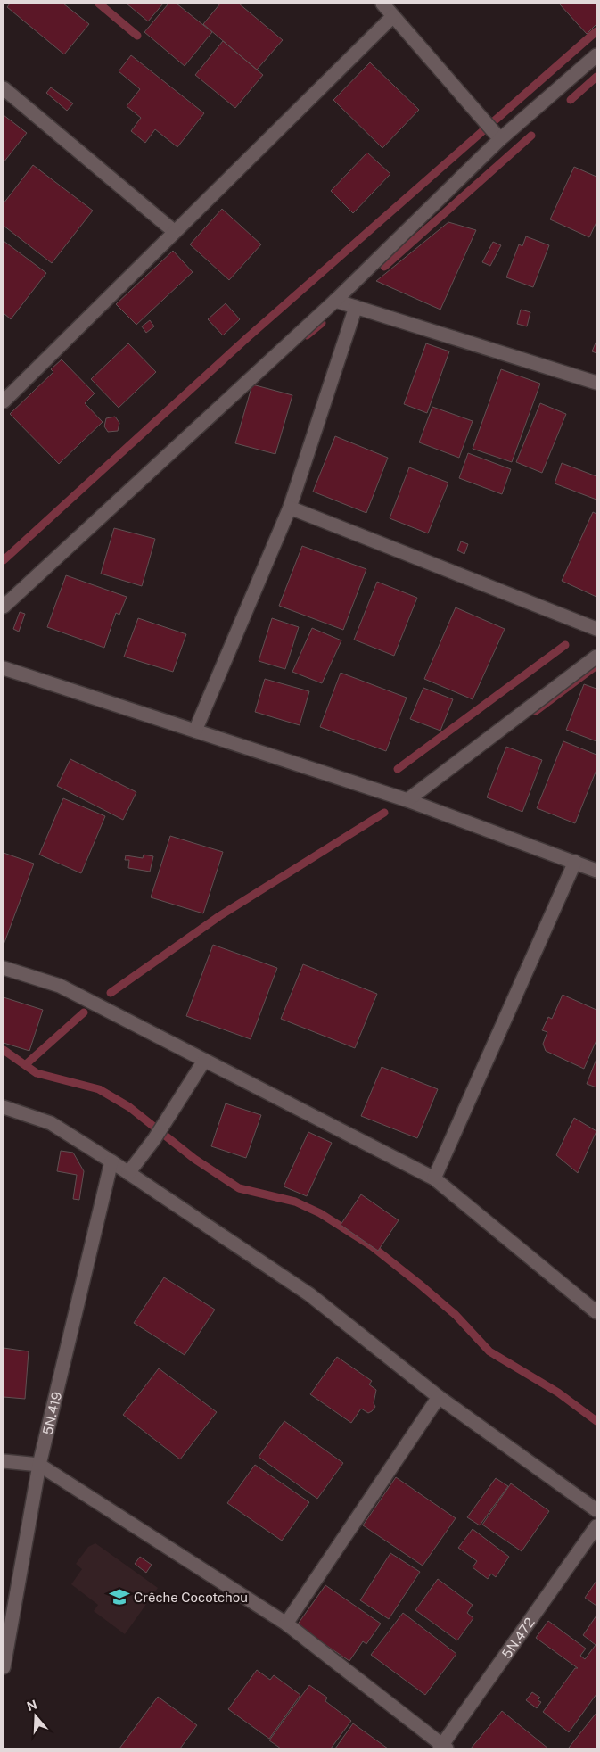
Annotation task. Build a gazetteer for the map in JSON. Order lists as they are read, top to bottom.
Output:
{
  "streets": {
    "street": ["5N.419", "5N.472"]
  },
  "places": {
    "school or university": ["Crêche Cocotchou"]
  },
  "north": "top"
}
